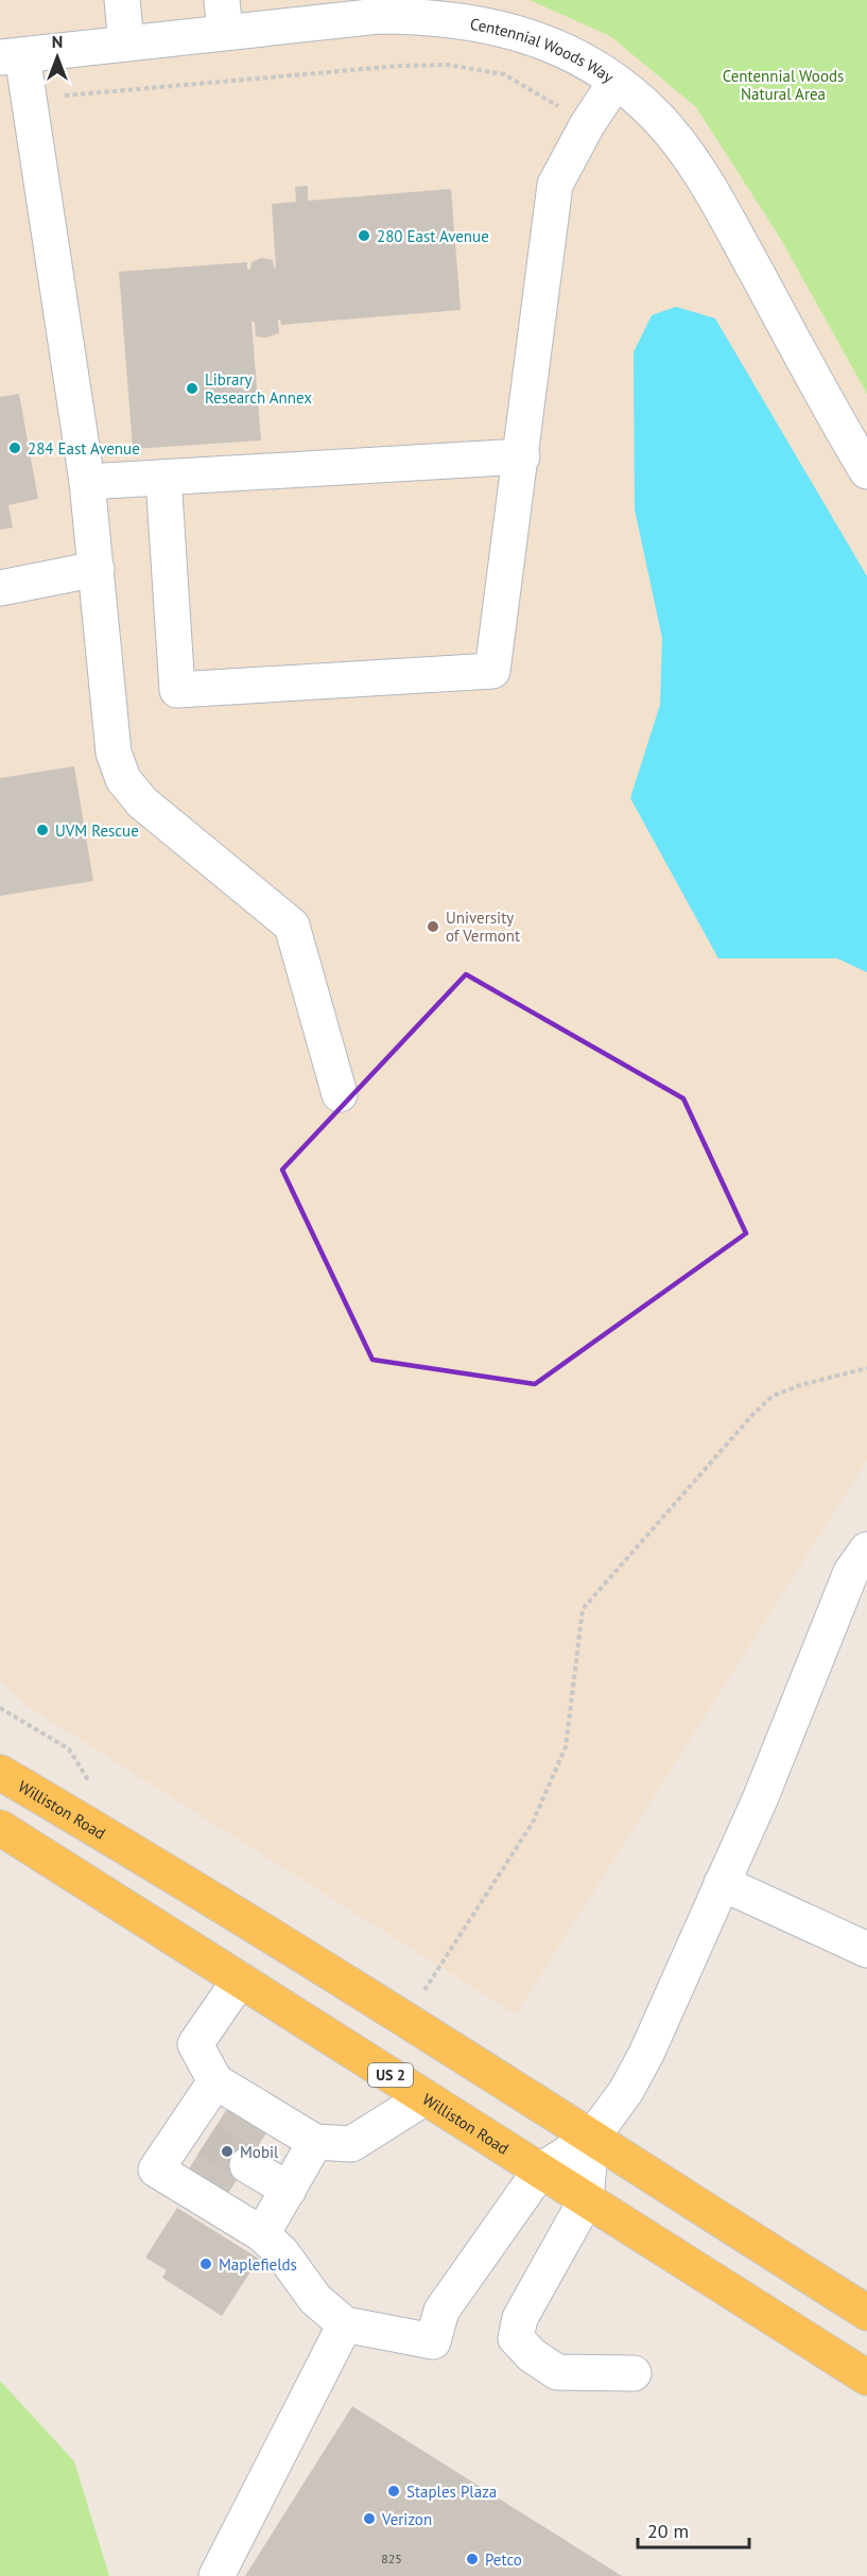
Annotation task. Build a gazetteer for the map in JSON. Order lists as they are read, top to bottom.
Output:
{
  "streets": {
    "main road": ["Williston Road", "US 2"],
    "street": ["Centennial Woods Way"]
  },
  "parks": ["Centennial Woods Natural Area"],
  "places": [
    "280 East Avenue",
    "Library Research Annex",
    "284 East Avenue",
    "UVM Rescue",
    "University of Vermont",
    "Mobil",
    "Maplefields",
    "Staples Plaza",
    "Verizon",
    "Petco"
  ],
  "house_numbers": ["825"],
  "scale_bar": "20 m",
  "north": "top"
}
